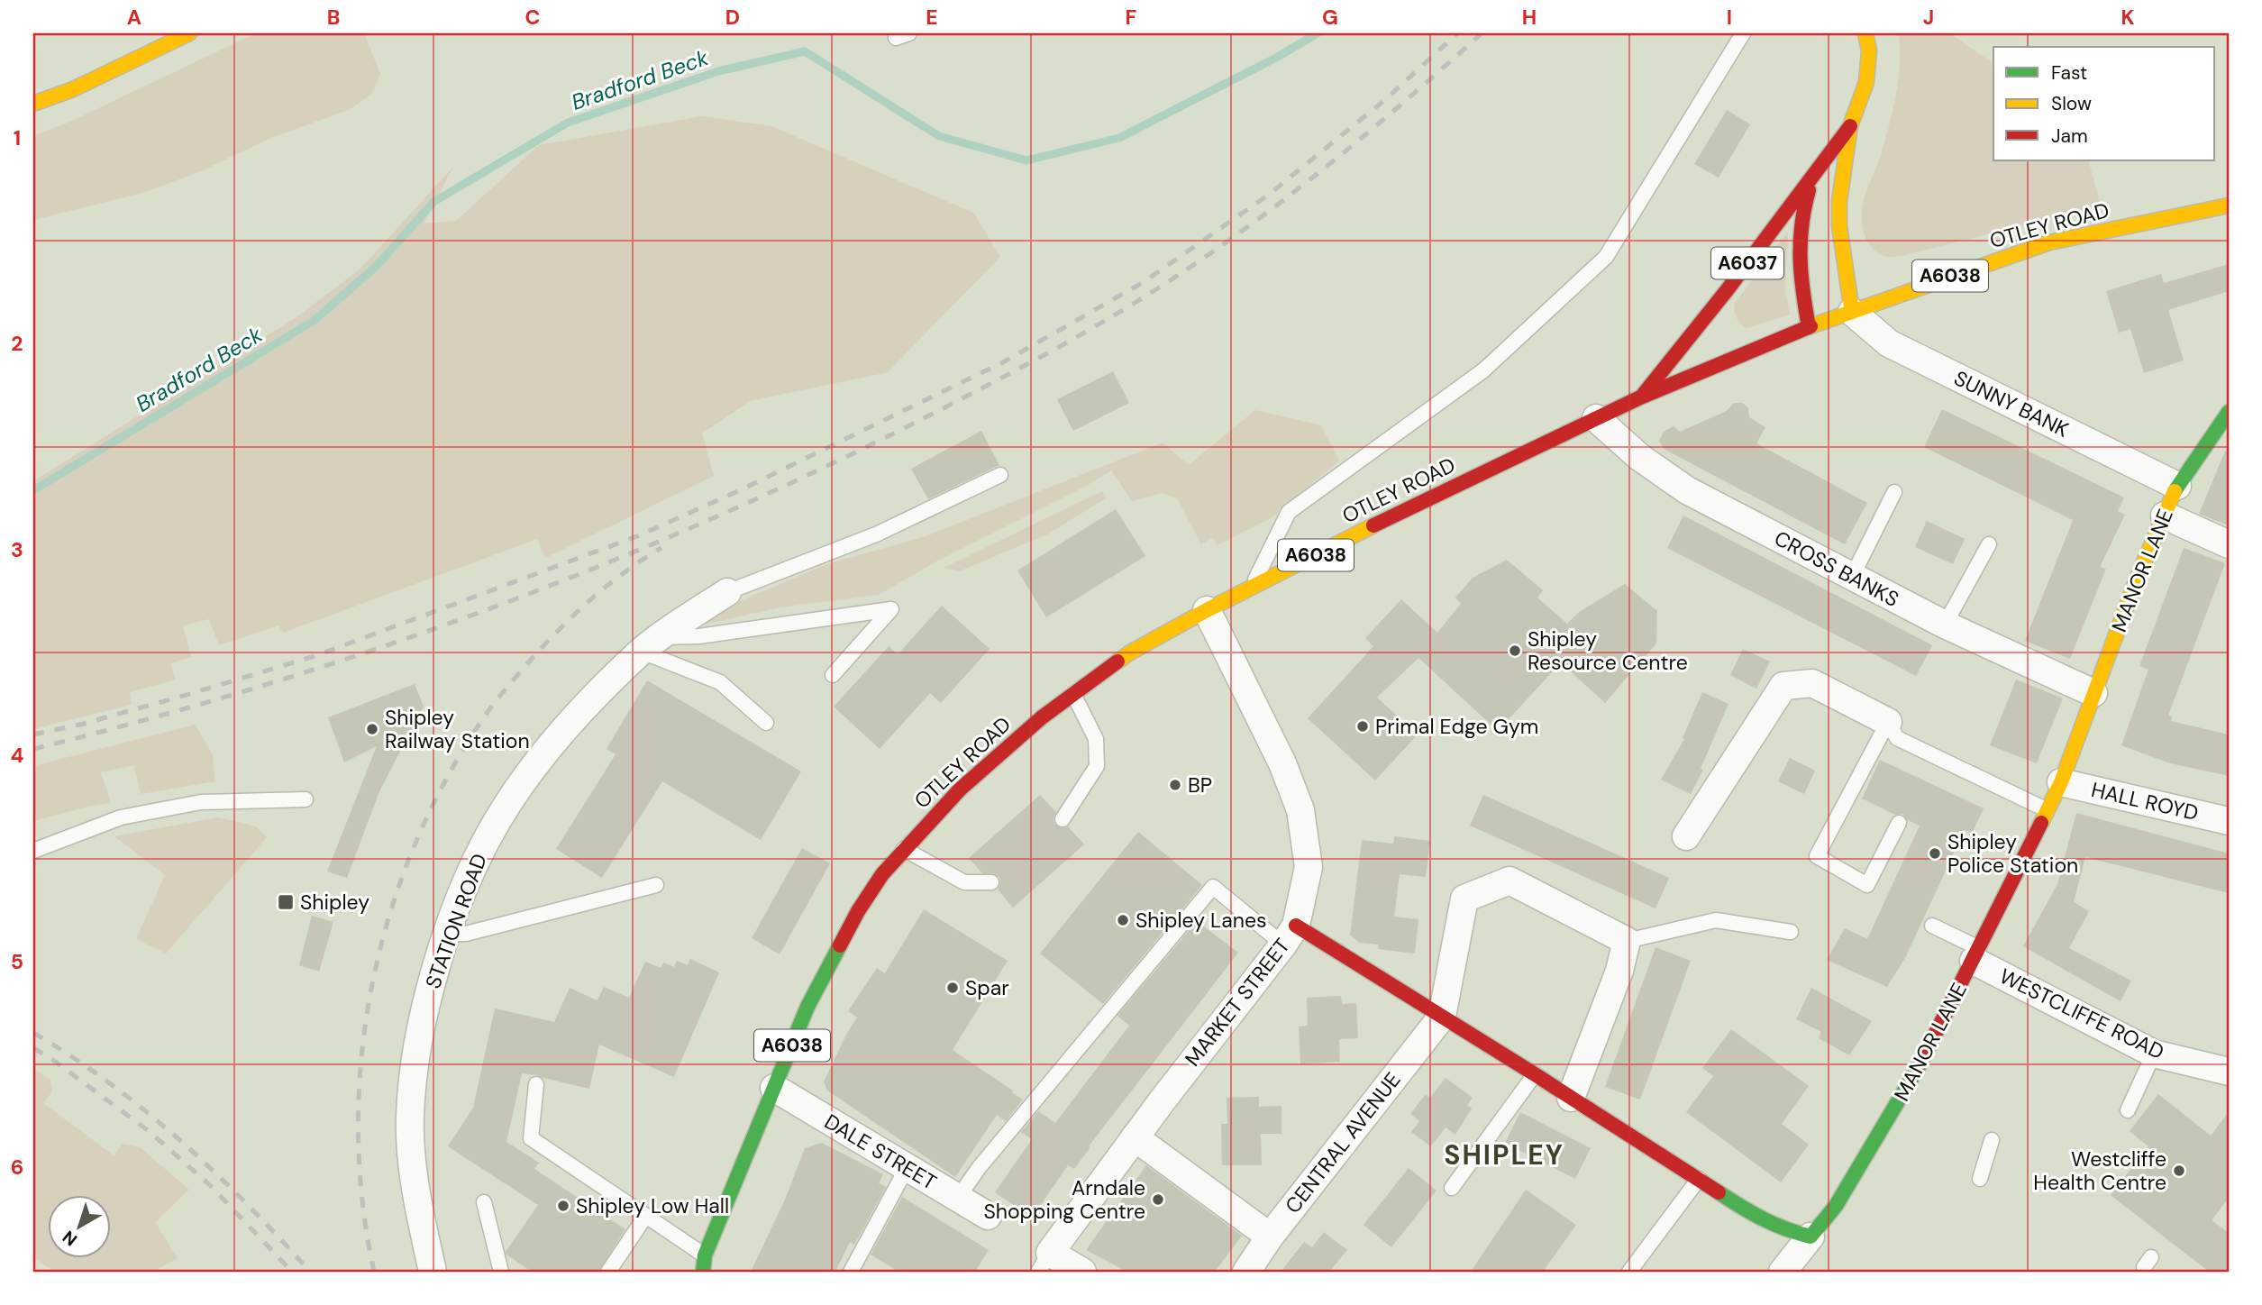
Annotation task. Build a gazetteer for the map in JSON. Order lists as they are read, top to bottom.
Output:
{
  "streets": {
    "main road": [
      "OTLEY ROAD",
      "A6037",
      "A6038",
      "MANOR LANE"
    ],
    "street": [
      "SUNNY BANK",
      "CROSS BANKS",
      "HALL ROYD",
      "STATION ROAD",
      "MARKET STREET",
      "WESTCLIFFE ROAD",
      "CENTRAL AVENUE",
      "DALE STREET"
    ]
  },
  "crossings": [
    ["OTLEY ROAD", "A6037"],
    ["OTLEY ROAD", "SUNNY BANK"],
    ["OTLEY ROAD", "CROSS BANKS"],
    ["OTLEY ROAD", "MARKET STREET"],
    ["OTLEY ROAD", "DALE STREET"],
    ["A6037", "SUNNY BANK"],
    ["SUNNY BANK", "MANOR LANE"],
    ["CROSS BANKS", "MANOR LANE"],
    ["MANOR LANE", "HALL ROYD"],
    ["MANOR LANE", "WESTCLIFFE ROAD"]
  ],
  "districts": ["SHIPLEY"],
  "water": ["Bradford Beck"],
  "places": {
    "other": [
      "Shipley Resource Centre",
      "Primal Edge Gym",
      "Shipley Railway Station",
      "BP",
      "Shipley Police Station",
      "Shipley Lanes",
      "Spar",
      "Westcliffe Health Centre",
      "Arndale Shopping Centre",
      "Shipley Low Hall"
    ],
    "transit": ["Shipley"]
  },
  "legend": ["Fast", "Slow", "Jam"],
  "north": "bottom left",
  "grid": {
    "columns": [
      "A",
      "B",
      "C",
      "D",
      "E",
      "F",
      "G",
      "H",
      "I",
      "J",
      "K"
    ],
    "rows": [
      "1",
      "2",
      "3",
      "4",
      "5",
      "6"
    ]
  }
}
